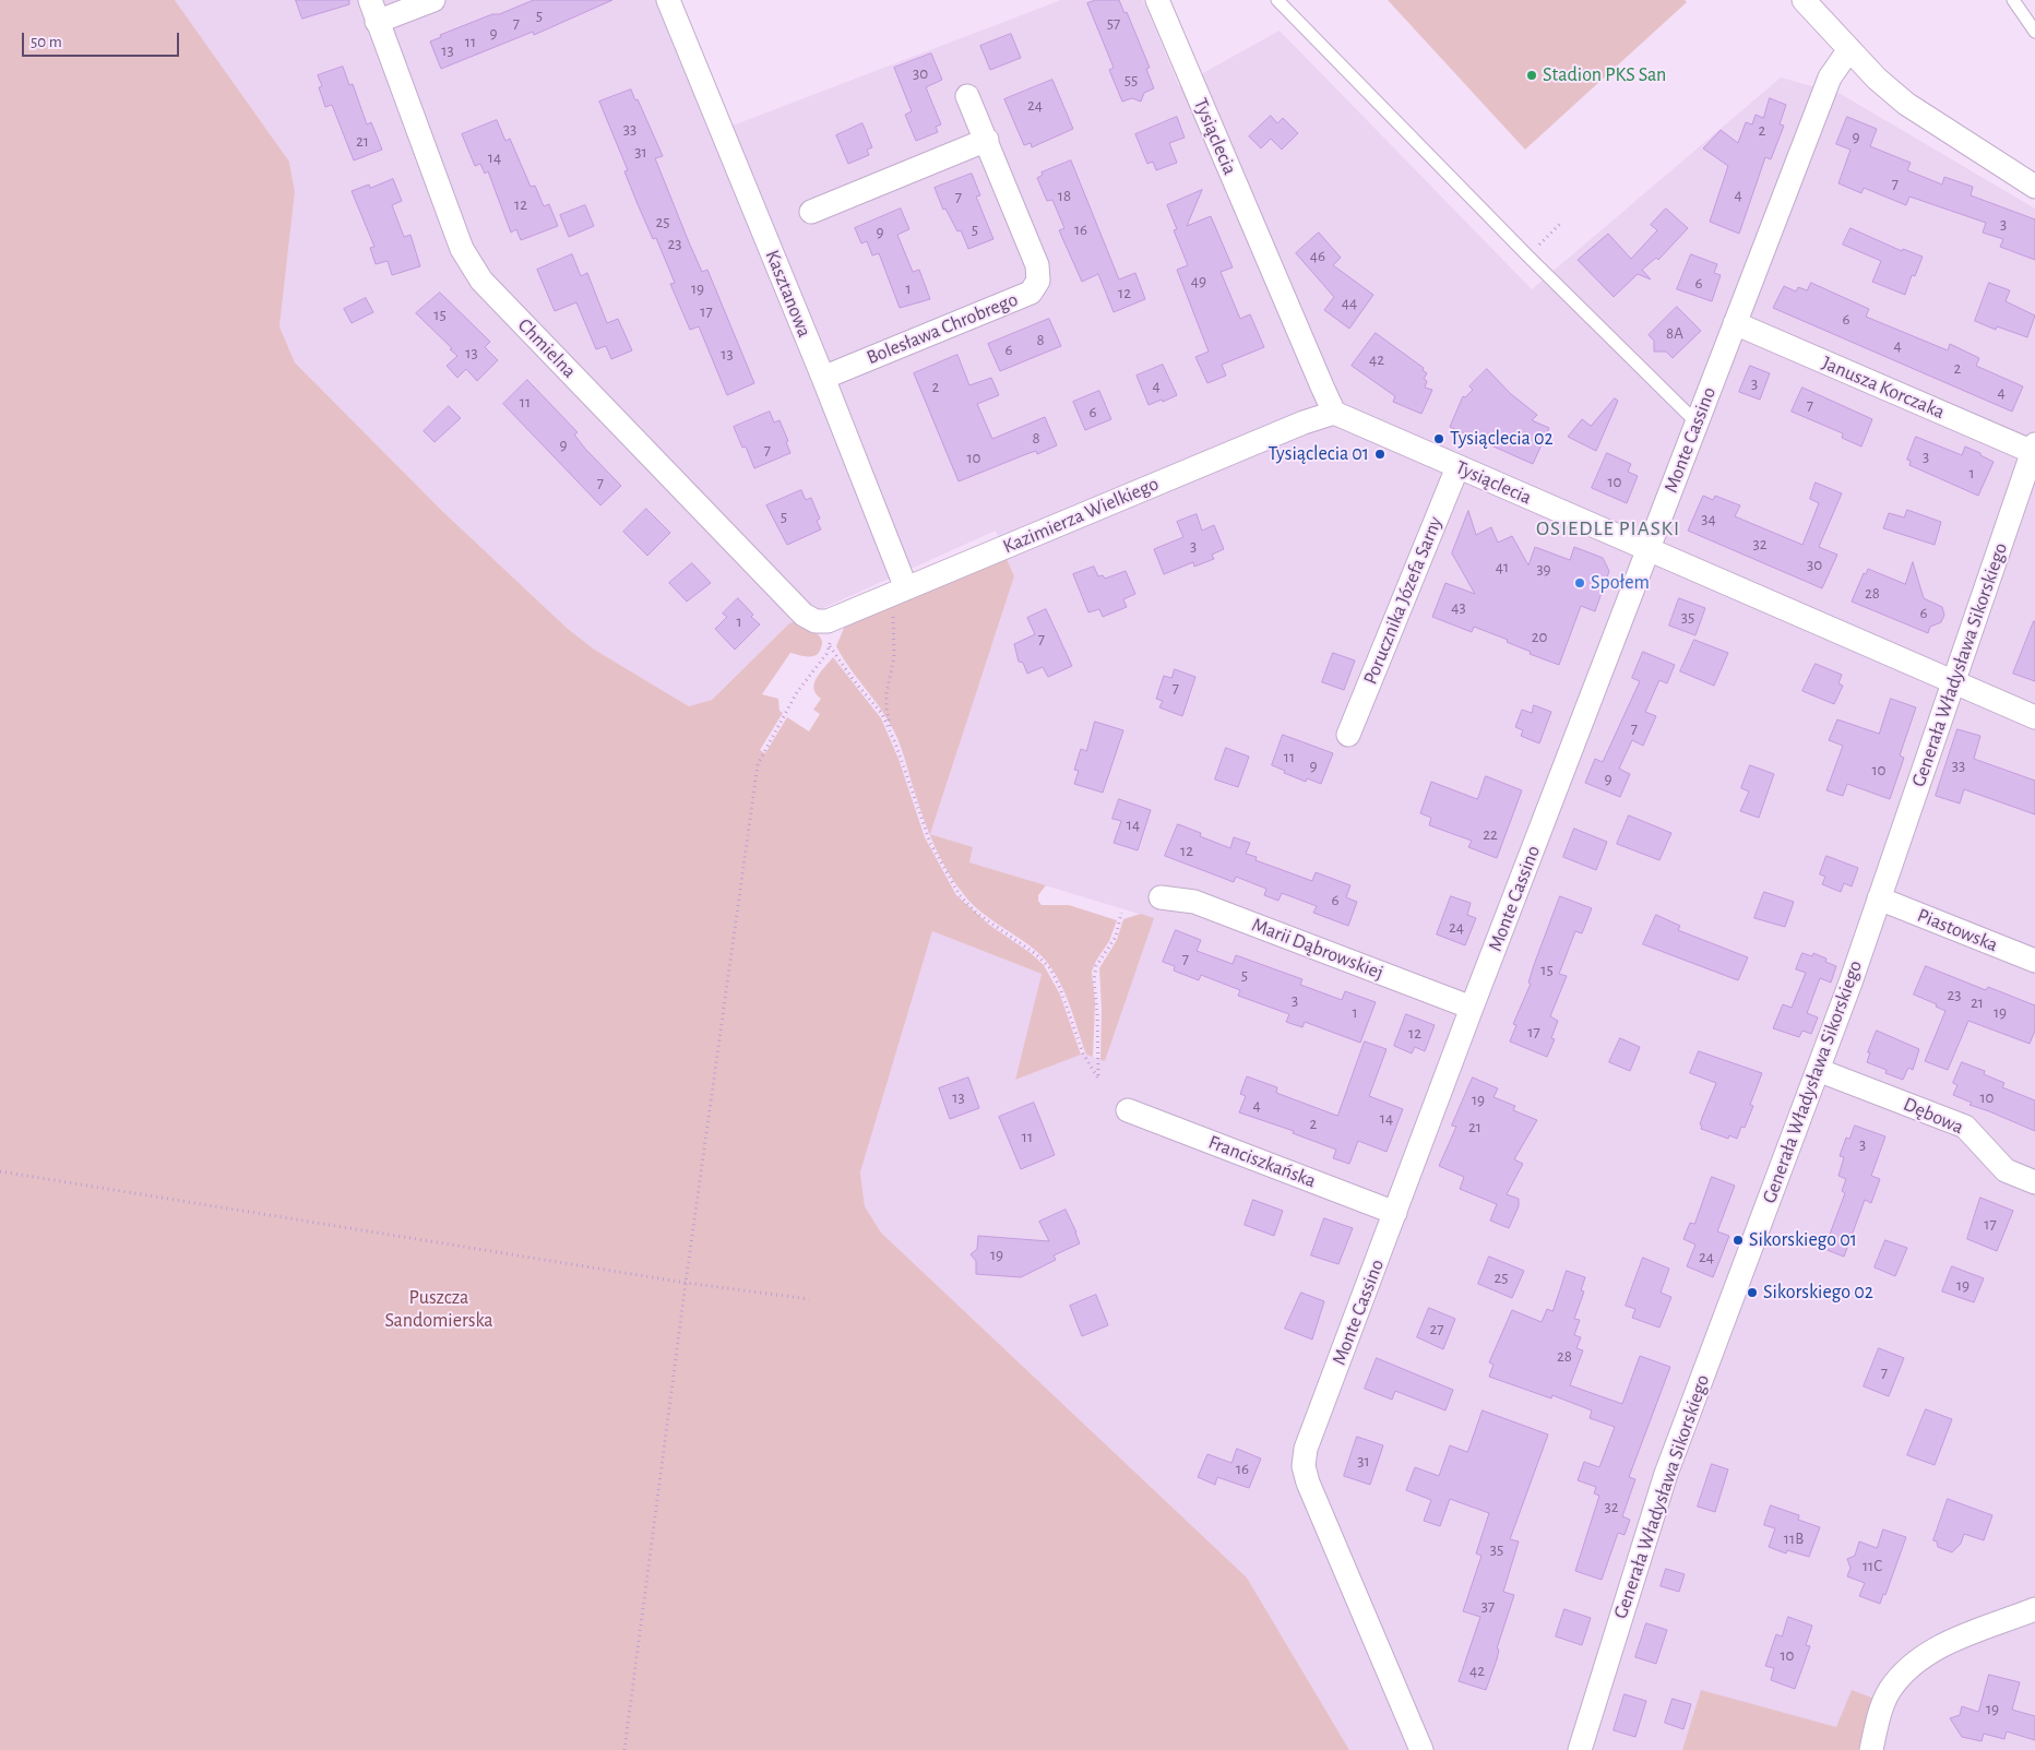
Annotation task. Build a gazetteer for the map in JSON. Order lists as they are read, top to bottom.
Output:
{
  "streets": {
    "street": [
      "Tysiąclecia",
      "Kasztanowa",
      "Bolesława Chrobrego",
      "Chmielna",
      "Janusza Korczaka",
      "Monte Cassino",
      "Kazimierza Wielkiego",
      "Porucznika Józefa Sarny",
      "Generała Władysława Sikorskiego",
      "Piastowska",
      "Marii Dąbrowskiej",
      "Dębowa",
      "Franciszkańska"
    ]
  },
  "crossings": [
    ["Tysiąclecia", "Monte Cassino"],
    ["Tysiąclecia", "Kazimierza Wielkiego"],
    ["Tysiąclecia", "Porucznika Józefa Sarny"],
    ["Tysiąclecia", "Generała Władysława Sikorskiego"],
    ["Kasztanowa", "Bolesława Chrobrego"],
    ["Kasztanowa", "Kazimierza Wielkiego"],
    ["Chmielna", "Kazimierza Wielkiego"],
    ["Janusza Korczaka", "Monte Cassino"],
    ["Janusza Korczaka", "Generała Władysława Sikorskiego"],
    ["Monte Cassino", "Marii Dąbrowskiej"],
    ["Monte Cassino", "Franciszkańska"],
    ["Generała Władysława Sikorskiego", "Piastowska"],
    ["Generała Władysława Sikorskiego", "Dębowa"]
  ],
  "districts": ["OSIEDLE PIASKI"],
  "parks": ["Puszcza Sandomierska"],
  "places": [
    "Stadion PKS San",
    "Tysiąclecia 02",
    "Tysiąclecia 01",
    "Społem",
    "Sikorskiego 01",
    "Sikorskiego 02"
  ],
  "house_numbers": [
    "5",
    "7",
    "57",
    "9",
    "11",
    "13",
    "30",
    "55",
    "24",
    "33",
    "2",
    "9",
    "21",
    "31",
    "14",
    "7",
    "4",
    "18",
    "7",
    "12",
    "25",
    "3",
    "5",
    "16",
    "9",
    "23",
    "46",
    "49",
    "6",
    "19",
    "1",
    "12",
    "44",
    "17",
    "15",
    "6",
    "8A",
    "8",
    "4",
    "6",
    "13",
    "13",
    "42",
    "2",
    "3",
    "4",
    "2",
    "4",
    "11",
    "7",
    "6",
    "8",
    "9",
    "7",
    "3",
    "10",
    "1",
    "10",
    "7",
    "5",
    "34",
    "32",
    "3",
    "30",
    "41",
    "39",
    "28",
    "43",
    "6",
    "35",
    "1",
    "20",
    "7",
    "7",
    "7",
    "11",
    "9",
    "33",
    "10",
    "9",
    "14",
    "22",
    "12",
    "6",
    "24",
    "7",
    "15",
    "5",
    "23",
    "3",
    "21",
    "1",
    "19",
    "17",
    "12",
    "13",
    "10",
    "19",
    "4",
    "14",
    "2",
    "21",
    "11",
    "3",
    "17",
    "19",
    "24",
    "25",
    "19",
    "27",
    "28",
    "7",
    "31",
    "16",
    "32",
    "11B",
    "35",
    "11C",
    "37",
    "10",
    "42",
    "19"
  ],
  "scale_bar": "50 m"
}
